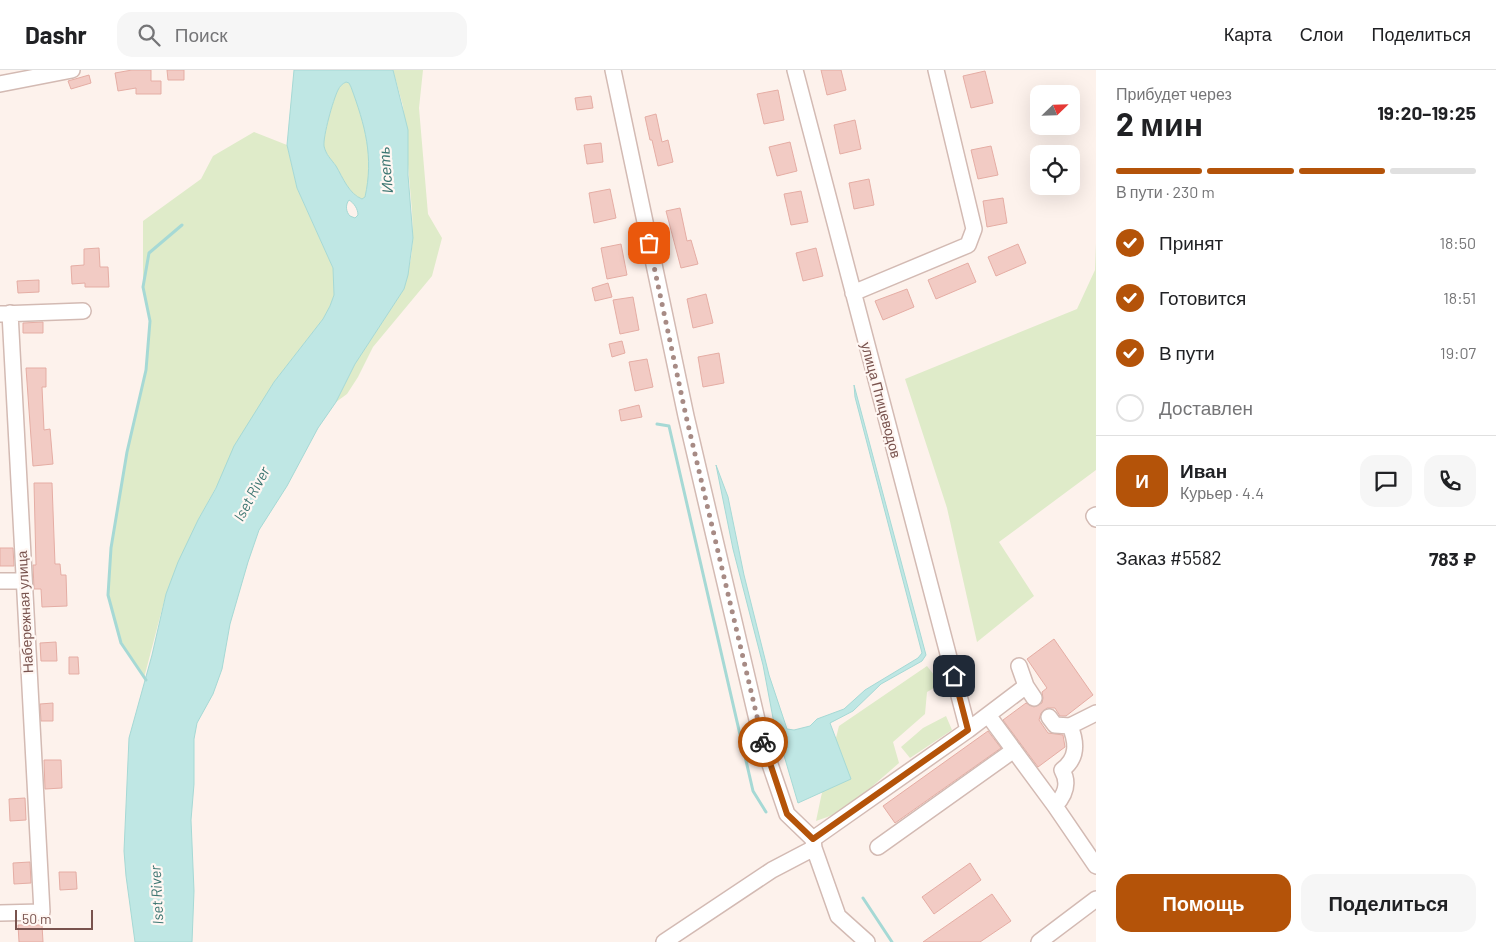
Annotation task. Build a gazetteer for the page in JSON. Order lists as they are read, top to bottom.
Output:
{
  "streets": {
    "street": ["улица Птицеводов", "Набережная улица"]
  },
  "water": ["Исеть", "Iset River"],
  "scale_bar": "50 m",
  "north": "top right",
  "page": {
    "header": "Dashr",
    "search": "Поиск",
    "nav": ["Карта", "Слои", "Поделиться"],
    "heading": ["2 мин", "Прибудет через", "19:20–19:25"],
    "panel": [
      "Иван",
      "Курьер · 4.4",
      "Заказ #5582",
      "783 ₽"
    ],
    "bar": "В пути · 230 m",
    "list": [
      ["Принят", "18:50"],
      ["Готовится", "18:51"],
      ["В пути", "19:07"],
      "Доставлен"
    ],
    "round": "И",
    "buttons": ["Помощь", "Поделиться"],
    "scale": "50 m"
  }
}
